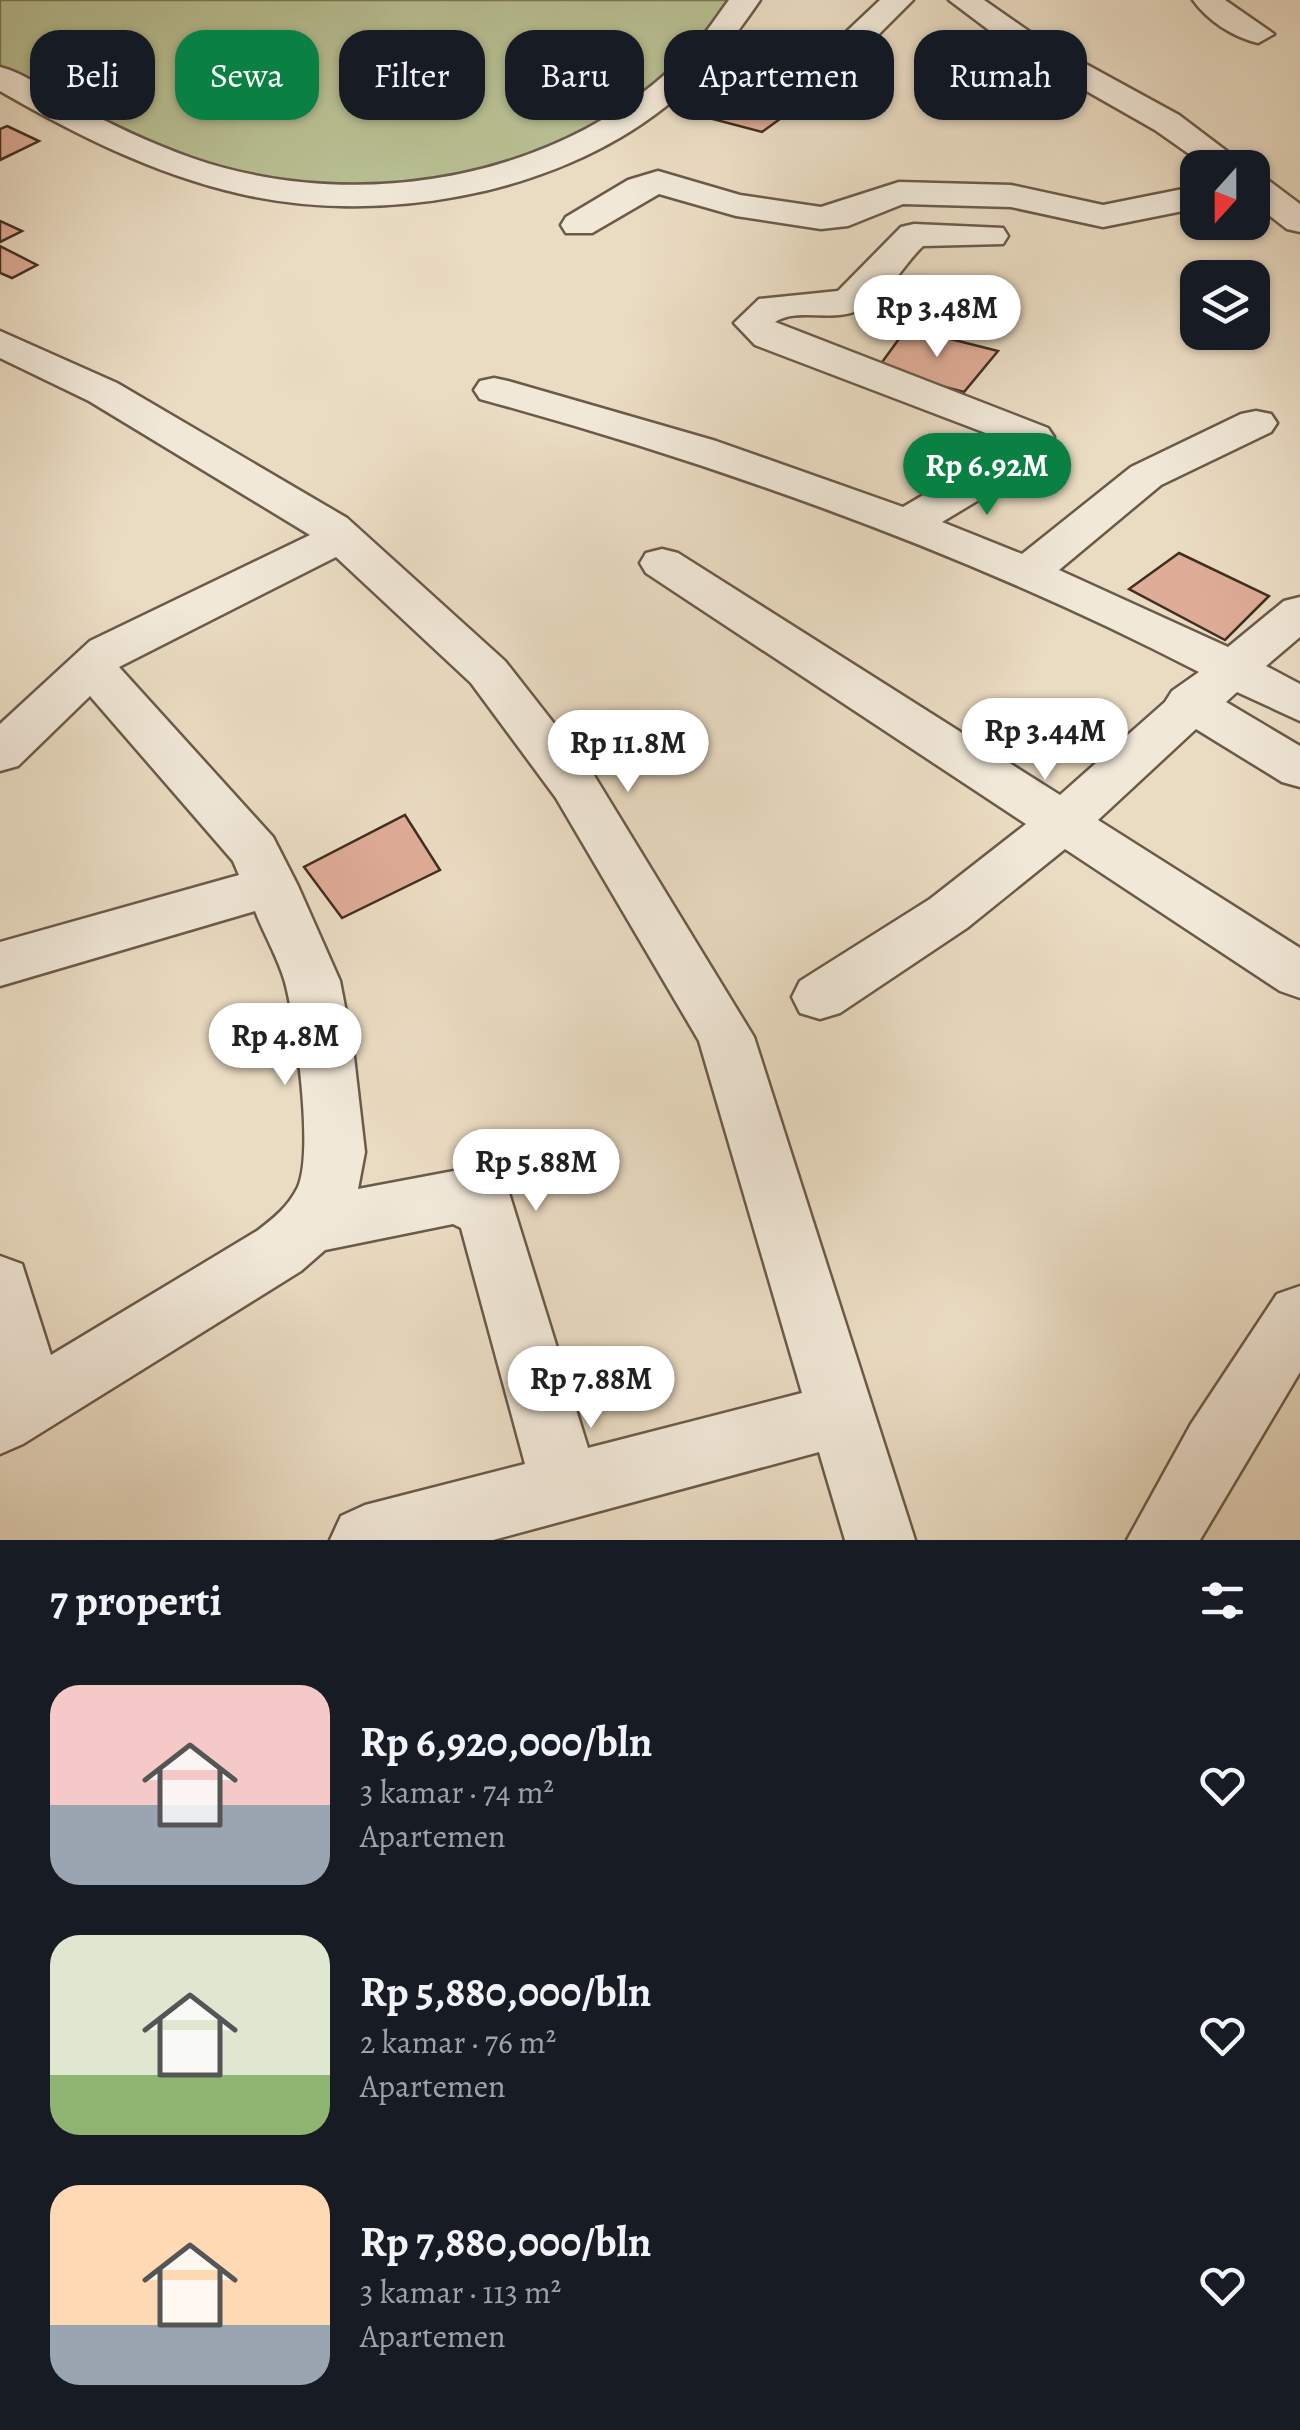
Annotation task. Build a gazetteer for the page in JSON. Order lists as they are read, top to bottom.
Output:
{
  "north": "bottom",
  "page": {
    "chip": [
      "Beli",
      "Sewa",
      "Filter",
      "Baru",
      "Apartemen",
      "Rumah"
    ],
    "price": [
      "Rp 3.48M",
      "Rp 6.92M",
      "Rp 3.44M",
      "Rp 11.8M",
      "Rp 4.8M",
      "Rp 5.88M",
      "Rp 7.88M"
    ],
    "heading": "7 properti",
    "list": [
      {
        "name": "Rp 6,920,000/bln",
        "note": "3 kamar · 74 m² · Apartemen"
      },
      {
        "name": "Rp 5,880,000/bln",
        "note": "2 kamar · 76 m² · Apartemen"
      },
      {
        "name": "Rp 7,880,000/bln",
        "note": "3 kamar · 113 m² · Apartemen"
      }
    ]
  }
}
